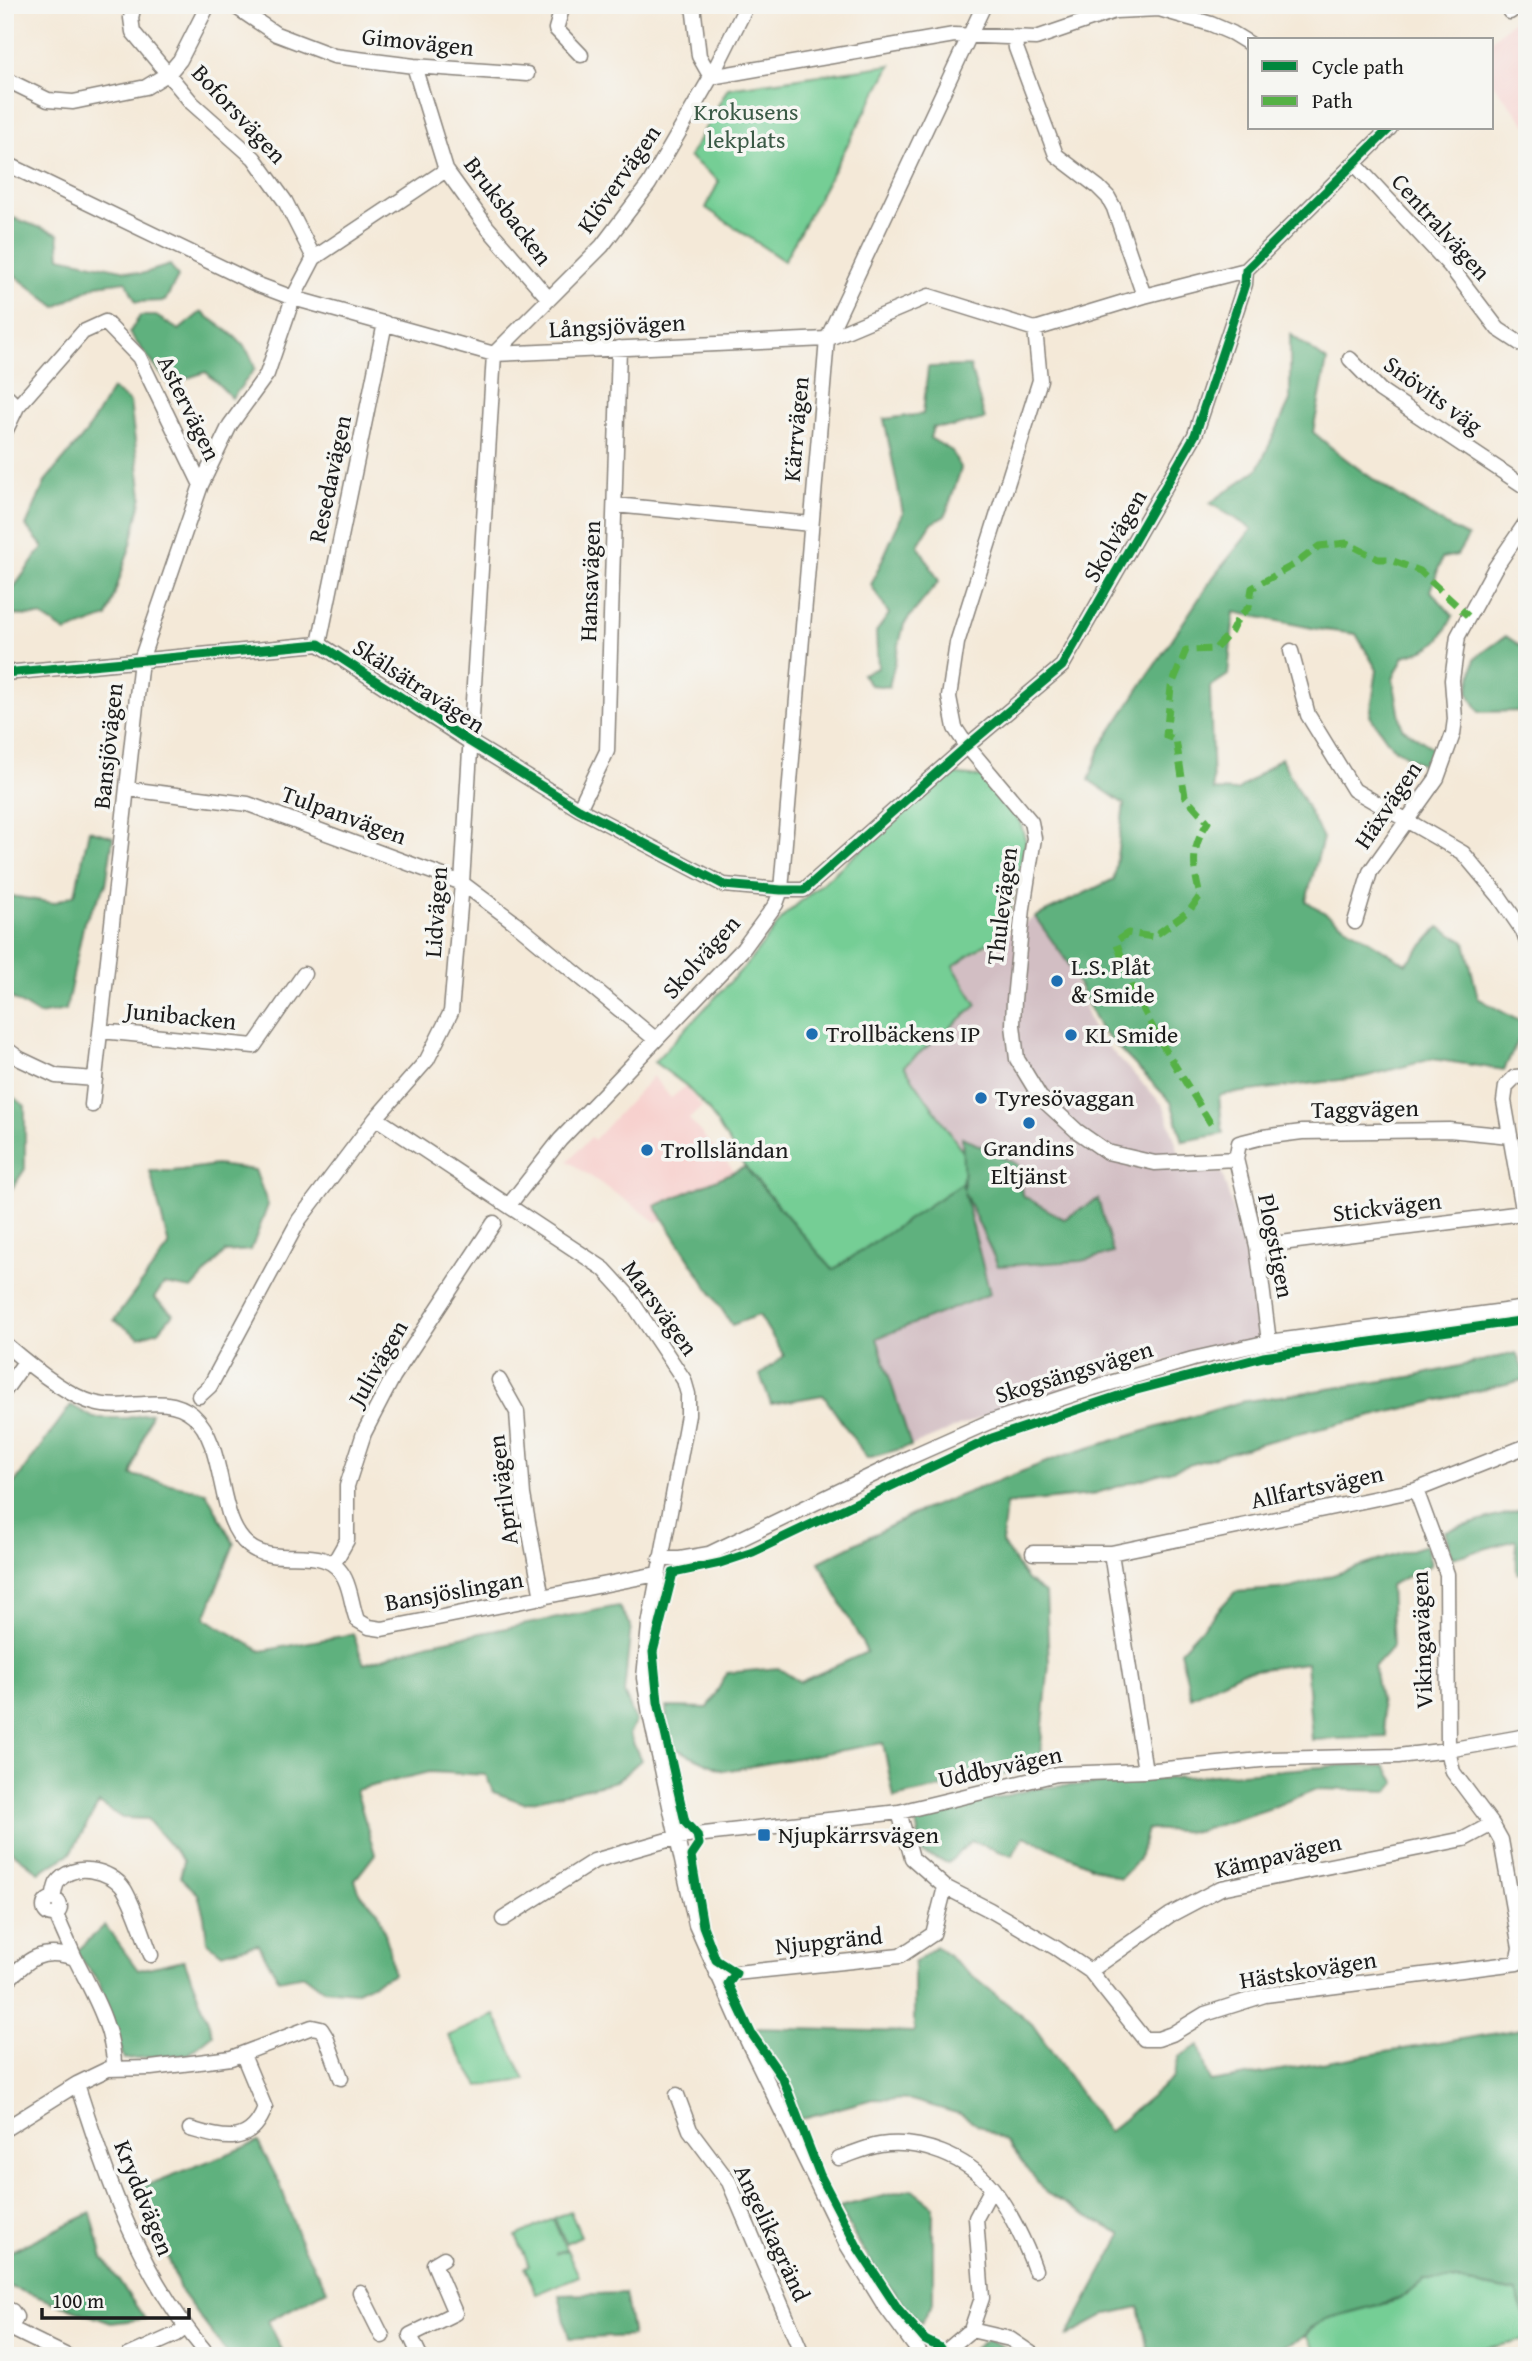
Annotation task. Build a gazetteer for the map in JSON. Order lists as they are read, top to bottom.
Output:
{
  "streets": {
    "street": [
      "Gimovägen",
      "Boforsvägen",
      "Klövervägen",
      "Bruksbacken",
      "Centralvägen",
      "Långsjövägen",
      "Snövits väg",
      "Astervägen",
      "Kärrvägen",
      "Resedavägen",
      "Skolvägen",
      "Hansavägen",
      "Skälsätravägen",
      "Bansjövägen",
      "Häxvägen",
      "Tulpanvägen",
      "Thulevägen",
      "Lidvägen",
      "Junibacken",
      "Taggvägen",
      "Stickvägen",
      "Plogstigen",
      "Marsvägen",
      "Julivägen",
      "Skogsängsvägen",
      "Allfartsvägen",
      "Aprilvägen",
      "Bansjöslingan",
      "Vikingavägen",
      "Uddbyvägen",
      "Kämpavägen",
      "Njupgränd",
      "Hästskovägen",
      "Kryddvägen",
      "Angelikagränd"
    ]
  },
  "crossings": [
    ["Gimovägen", "Bruksbacken"],
    ["Boforsvägen", "Bansjövägen"],
    ["Klövervägen", "Bruksbacken"],
    ["Klövervägen", "Långsjövägen"],
    ["Klövervägen", "Lidvägen"],
    ["Långsjövägen", "Kärrvägen"],
    ["Långsjövägen", "Resedavägen"],
    ["Långsjövägen", "Hansavägen"],
    ["Långsjövägen", "Bansjövägen"],
    ["Långsjövägen", "Thulevägen"],
    ["Långsjövägen", "Lidvägen"],
    ["Astervägen", "Bansjövägen"],
    ["Kärrvägen", "Skolvägen"],
    ["Kärrvägen", "Skälsätravägen"],
    ["Resedavägen", "Skälsätravägen"],
    ["Skolvägen", "Skälsätravägen"],
    ["Skolvägen", "Tulpanvägen"],
    ["Skolvägen", "Thulevägen"],
    ["Skolvägen", "Marsvägen"],
    ["Hansavägen", "Skälsätravägen"],
    ["Skälsätravägen", "Bansjövägen"],
    ["Skälsätravägen", "Lidvägen"],
    ["Bansjövägen", "Tulpanvägen"],
    ["Bansjövägen", "Junibacken"],
    ["Tulpanvägen", "Lidvägen"],
    ["Thulevägen", "Taggvägen"],
    ["Thulevägen", "Plogstigen"],
    ["Lidvägen", "Marsvägen"],
    ["Taggvägen", "Plogstigen"],
    ["Stickvägen", "Plogstigen"],
    ["Plogstigen", "Skogsängsvägen"],
    ["Marsvägen", "Skogsängsvägen"],
    ["Julivägen", "Bansjöslingan"],
    ["Allfartsvägen", "Vikingavägen"],
    ["Aprilvägen", "Bansjöslingan"],
    ["Vikingavägen", "Uddbyvägen"],
    ["Vikingavägen", "Hästskovägen"],
    ["Uddbyvägen", "Hästskovägen"],
    ["Kämpavägen", "Hästskovägen"],
    ["Njupgränd", "Hästskovägen"]
  ],
  "parks": ["Krokusens lekplats"],
  "places": {
    "other": [
      "L.S. Plåt & Smide",
      "Trollbäckens IP",
      "KL Smide",
      "Tyresövaggan",
      "Grandins Eltjänst",
      "Trollsländan"
    ],
    "transit": ["Njupkärrsvägen"]
  },
  "legend": ["Cycle path", "Path"],
  "scale_bar": "100 m"
}
